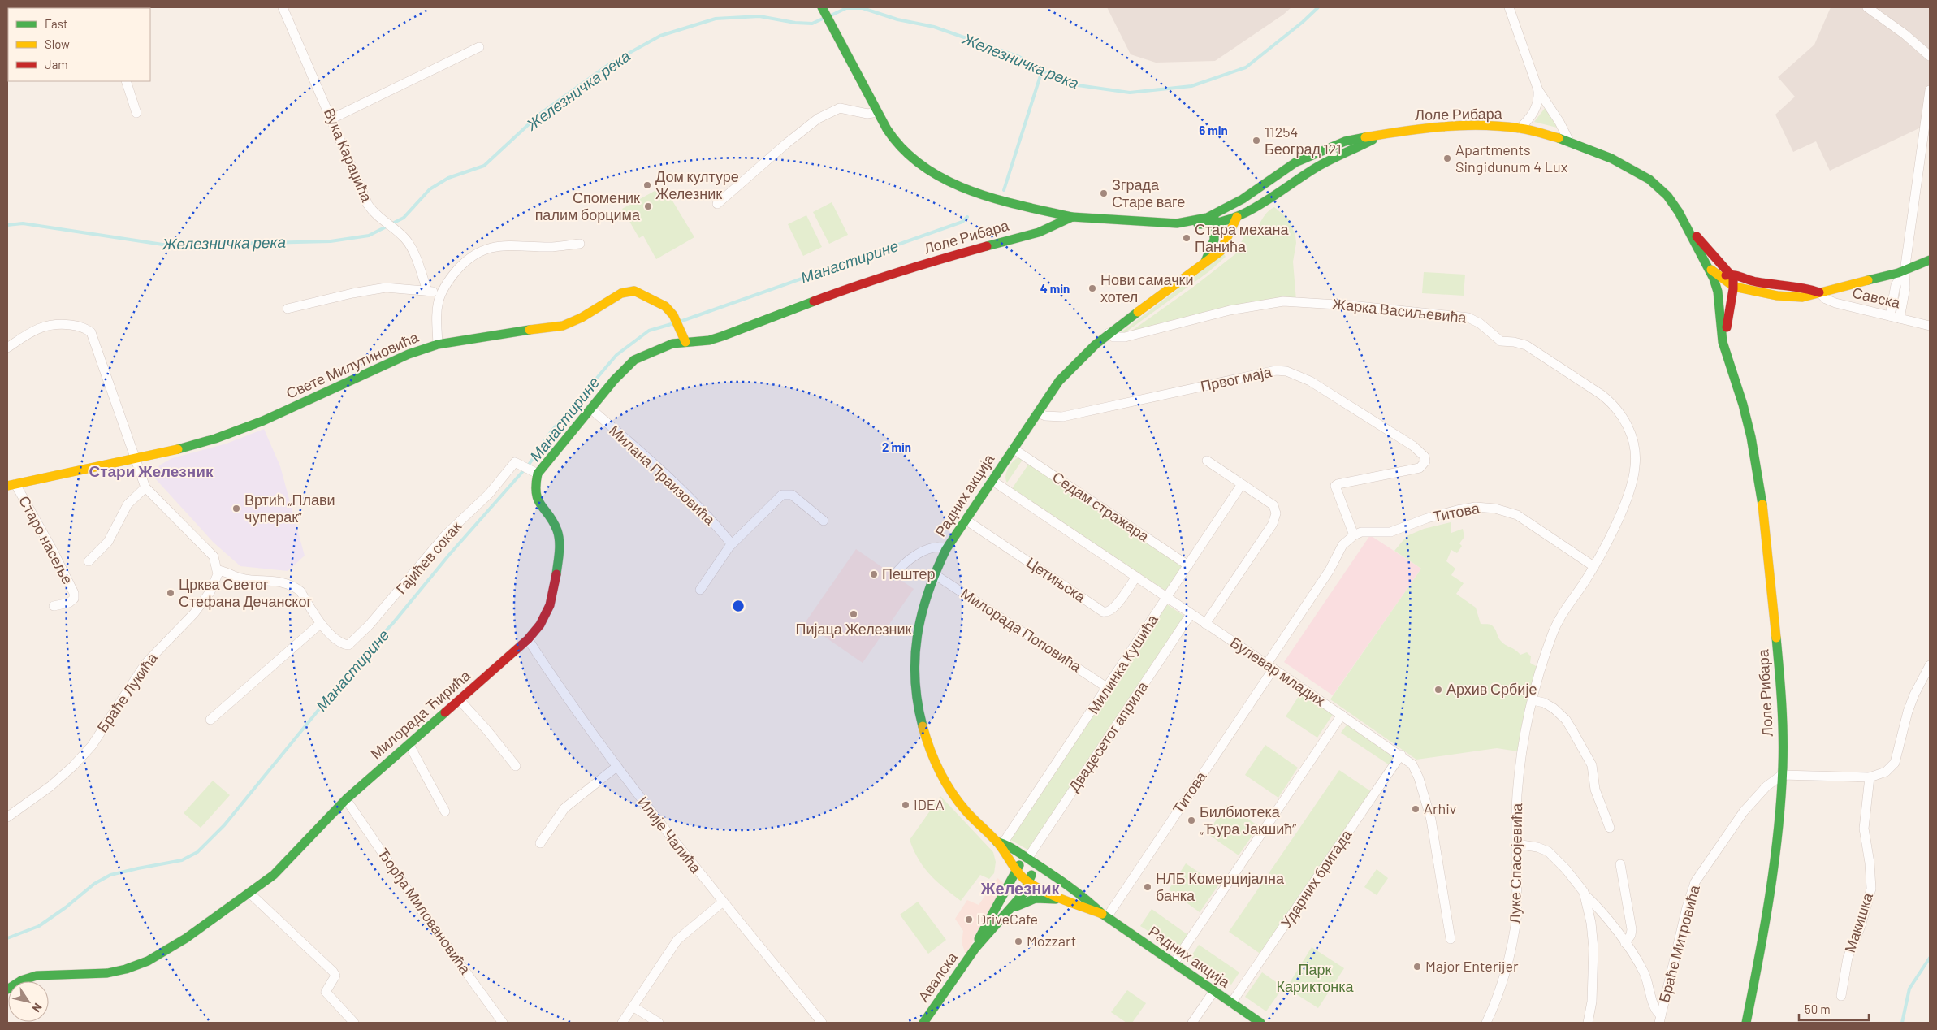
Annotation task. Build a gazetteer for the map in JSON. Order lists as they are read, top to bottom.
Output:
{
  "streets": {
    "main road": [
      "Лоле Рибара",
      "Савска",
      "Свете Милутиновића",
      "Радних акција",
      "Милорада Ћирића",
      "Авалска"
    ],
    "street": [
      "Вука Караџића",
      "Жарка Васиљевића",
      "Првог маја",
      "Милана Праизовића",
      "Седам стражара",
      "Титова",
      "Старо насеље",
      "Гајићев сокак",
      "Цетињска",
      "Милорада Поповића",
      "Милинка Кушића",
      "Булевар младих",
      "Браће Лукића",
      "Двадесетог априла",
      "Илије Чалића",
      "Луке Спасојевића",
      "Ударних бригада",
      "Ђорђа Миловановића",
      "Макишка",
      "Браће Митровића"
    ]
  },
  "crossings": [
    ["Лоле Рибара", "Савска"],
    ["Лоле Рибара", "Свете Милутиновића"],
    ["Лоле Рибара", "Радних акција"],
    ["Лоле Рибара", "Милорада Ћирића"],
    ["Лоле Рибара", "Браће Митровића"],
    ["Жарка Васиљевића", "Радних акција"],
    ["Жарка Васиљевића", "Титова"],
    ["Жарка Васиљевића", "Луке Спасојевића"],
    ["Свете Милутиновића", "Старо насеље"],
    ["Свете Милутиновића", "Милорада Ћирића"],
    ["Првог маја", "Радних акција"],
    ["Првог маја", "Титова"],
    ["Милана Праизовића", "Милорада Ћирића"],
    ["Радних акција", "Седам стражара"],
    ["Радних акција", "Титова"],
    ["Радних акција", "Цетињска"],
    ["Радних акција", "Милорада Поповића"],
    ["Радних акција", "Милинка Кушића"],
    ["Радних акција", "Булевар младих"],
    ["Радних акција", "Двадесетог априла"],
    ["Радних акција", "Ударних бригада"],
    ["Радних акција", "Авалска"],
    ["Седам стражара", "Милинка Кушића"],
    ["Титова", "Булевар младих"],
    ["Гајићев сокак", "Браће Лукића"],
    ["Гајићев сокак", "Милорада Ћирића"],
    ["Цетињска", "Булевар младих"],
    ["Милорада Поповића", "Милинка Кушића"],
    ["Милинка Кушића", "Булевар младих"],
    ["Булевар младих", "Двадесетог априла"],
    ["Булевар младих", "Ударних бригада"],
    ["Милорада Ћирића", "Илије Чалића"],
    ["Милорада Ћирића", "Ђорђа Миловановића"]
  ],
  "districts": ["Стари Железник", "Железник"],
  "water": ["Железничка река", "Манастирине"],
  "parks": ["Парк Кариктонка"],
  "places": [
    "11254 Београд 121",
    "Apartments Singidunum 4 Lux",
    "Дом културе Железник",
    "Зграда Старе ваге",
    "Споменик палим борцима",
    "Стара механа Панића",
    "Нови самачки хотел",
    "Вртић „Плави чуперак”",
    "Пештер",
    "Црква Светог Стефана Дечанског",
    "Пијаца Железник",
    "Архив Србије",
    "IDEA",
    "Arhiv",
    "Билбиотека „Ђура Јакшић”",
    "НЛБ Комерцијална банка",
    "DriveCafe",
    "Mozzart",
    "Major Enterijer"
  ],
  "legend": ["Fast", "Slow", "Jam"],
  "scale_bar": "50 m",
  "north": "bottom right",
  "rings": ["6 min", "4 min", "2 min"]
}
